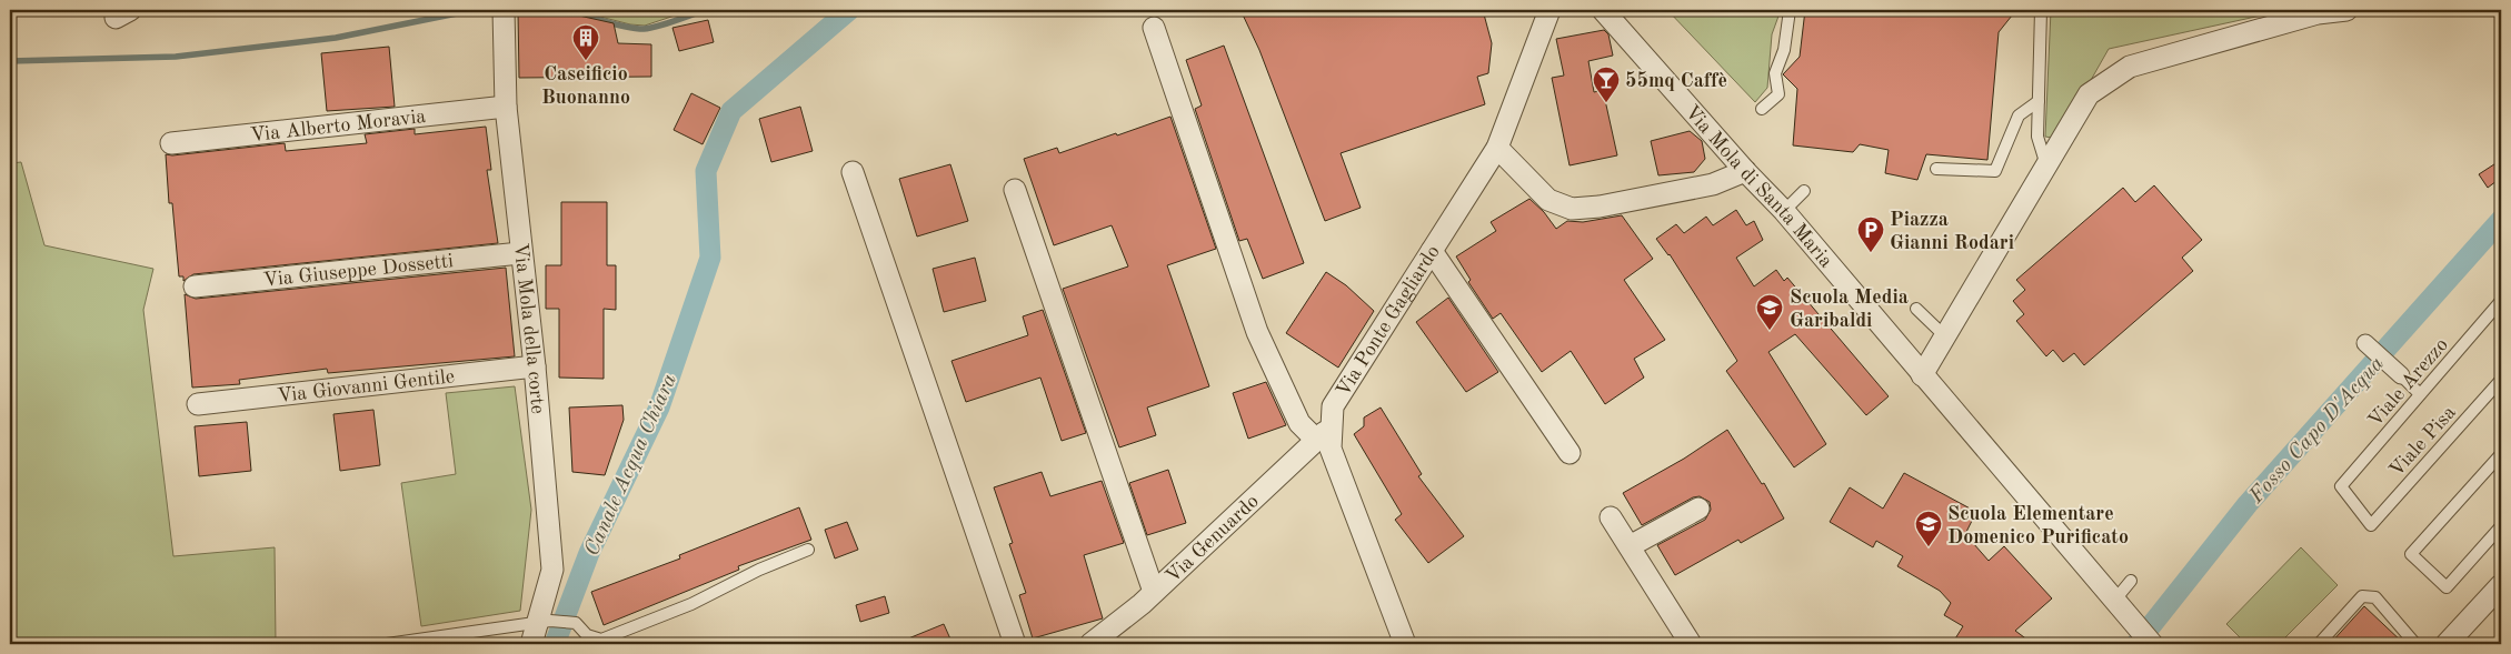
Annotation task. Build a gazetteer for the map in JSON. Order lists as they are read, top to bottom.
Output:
{
  "streets": {
    "street": [
      "Via Alberto Moravia",
      "Via Mola di Santa Maria",
      "Via Giuseppe Dossetti",
      "Via Ponte Gagliardo",
      "Via Mola della corte",
      "Via Giovanni Gentile",
      "Via Genuardo"
    ],
    "lane": ["Viale Arezzo", "Viale Pisa"]
  },
  "crossings": [
    ["Via Alberto Moravia", "Via Mola della corte"],
    ["Via Giuseppe Dossetti", "Via Mola della corte"],
    ["Via Ponte Gagliardo", "Via Genuardo"],
    ["Via Mola della corte", "Via Giovanni Gentile"],
    ["Viale Arezzo", "Viale Pisa"]
  ],
  "water": ["Fosso Capo D'Acqua", "Canale Acqua Chiara"],
  "places": {
    "building": ["Caseificio Buonanno"],
    "bar": ["55mq Caffè"],
    "parking": ["Piazza Gianni Rodari"],
    "school or university": ["Scuola Media Garibaldi", "Scuola Elementare Domenico Purificato"]
  }
}
